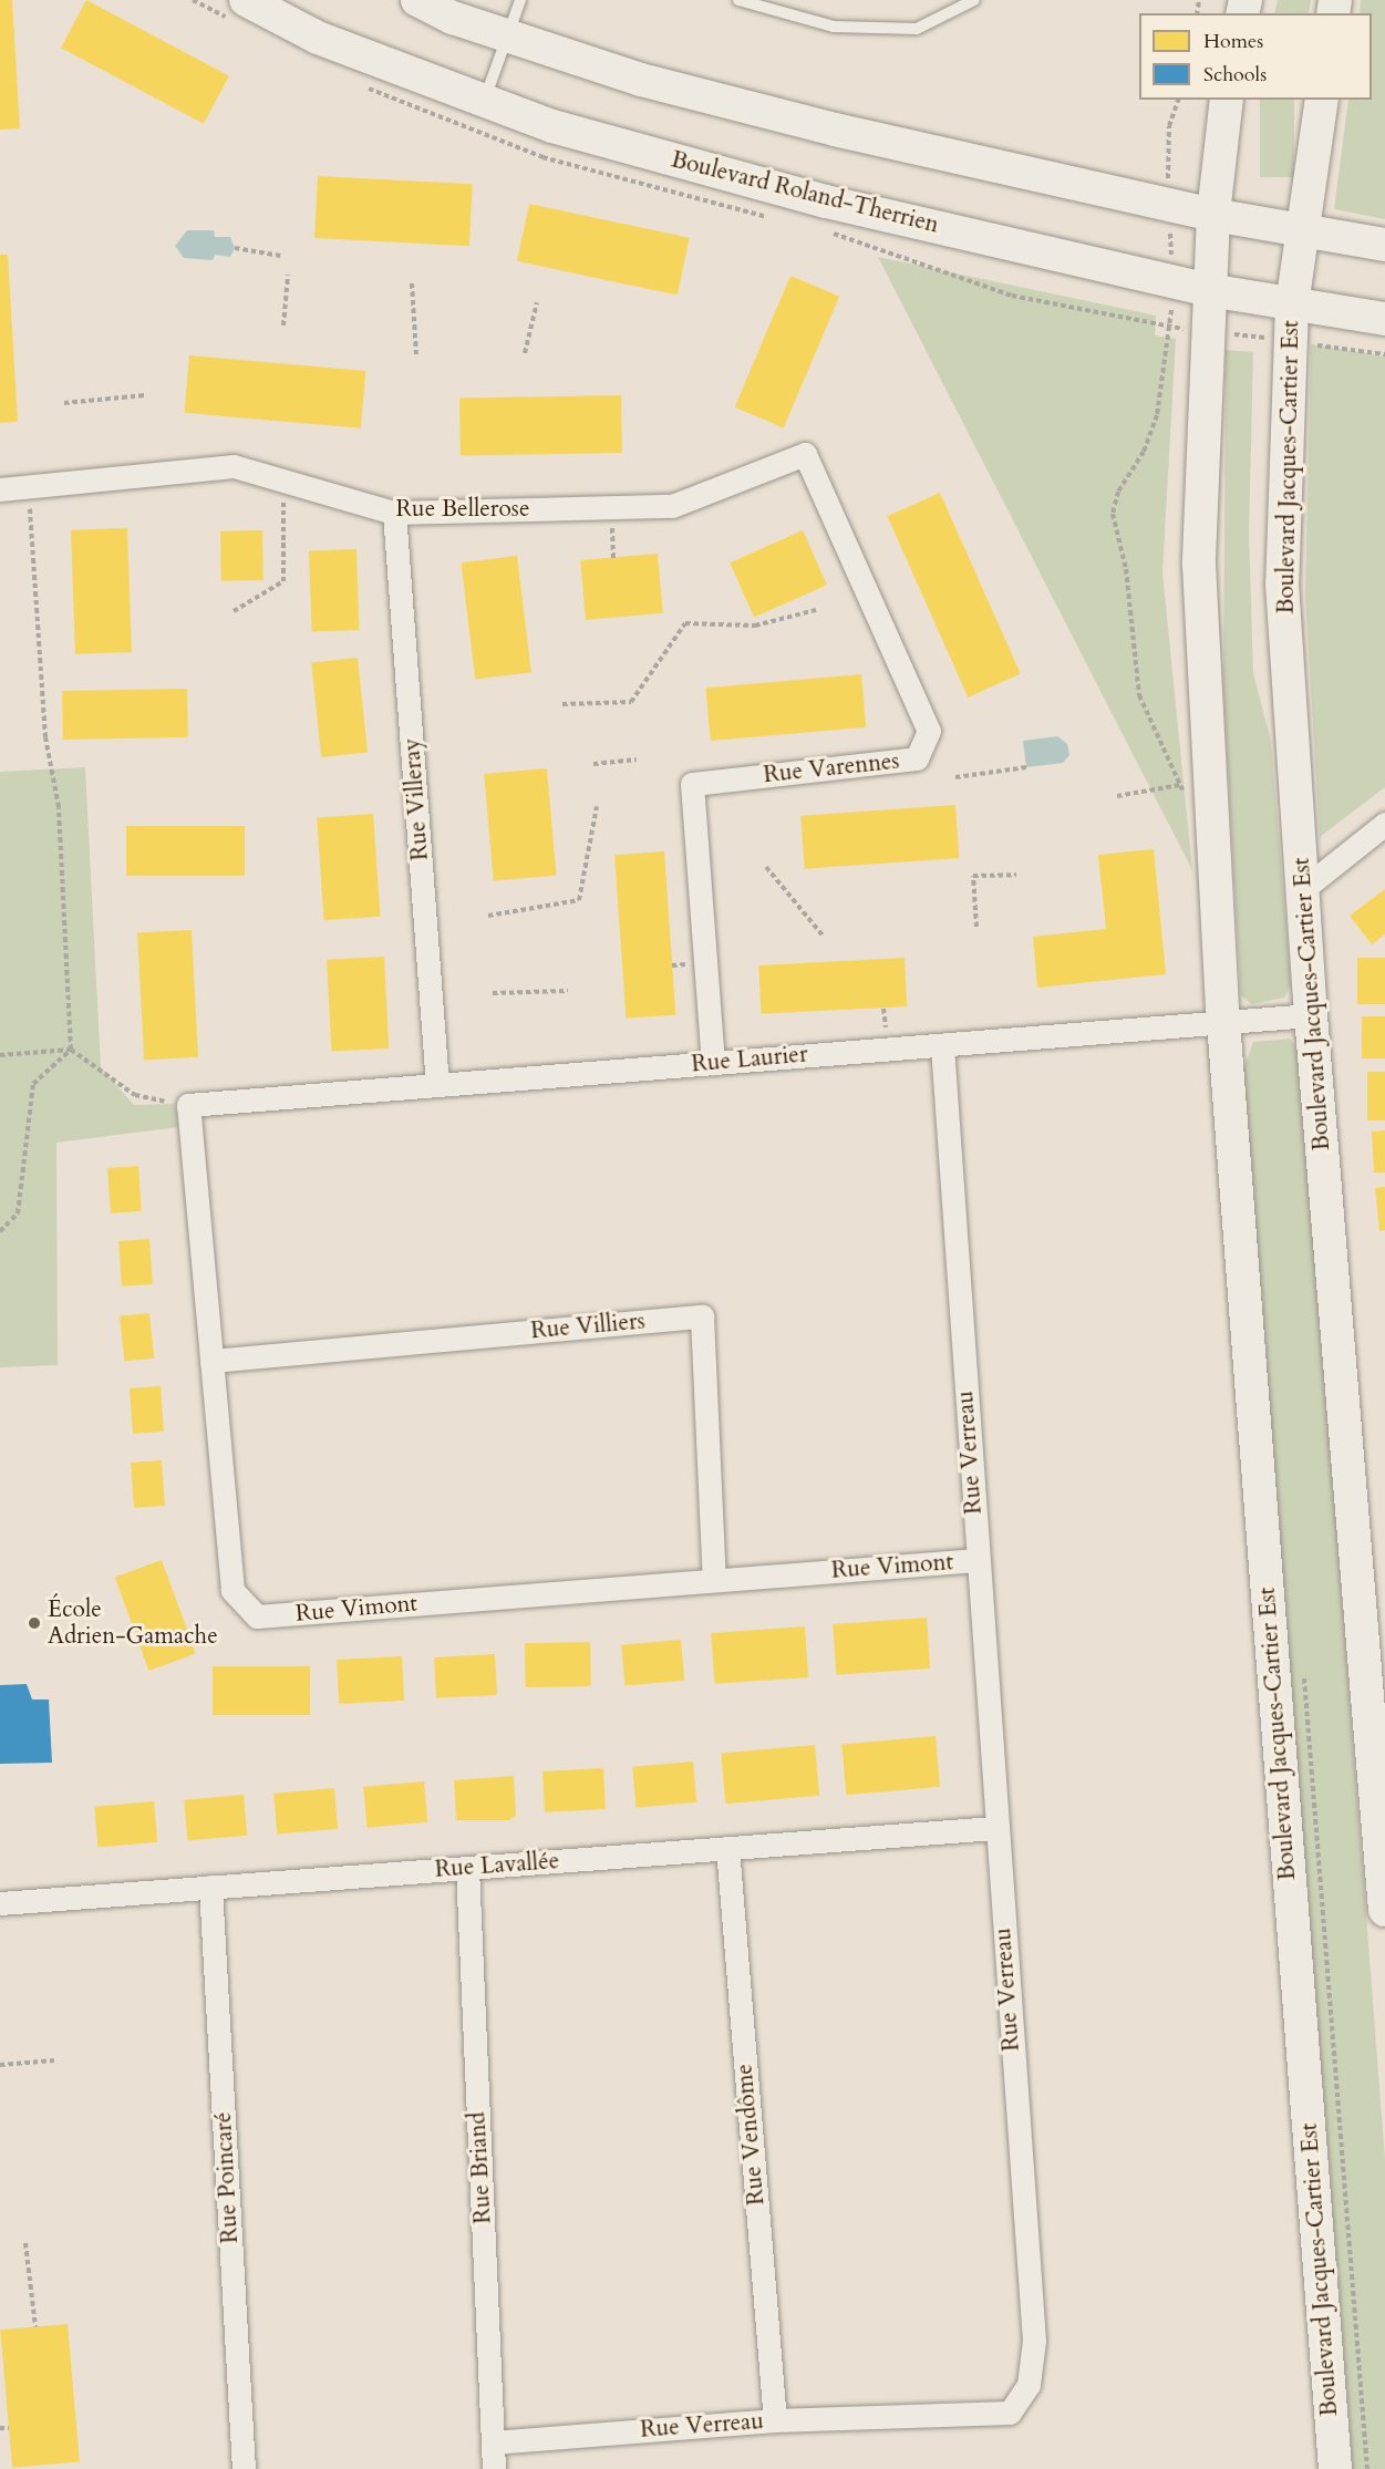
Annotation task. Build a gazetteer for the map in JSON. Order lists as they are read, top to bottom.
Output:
{
  "streets": {
    "main road": ["Boulevard Roland-Therrien", "Boulevard Jacques-Cartier Est"],
    "street": [
      "Rue Bellerose",
      "Rue Varennes",
      "Rue Villeray",
      "Rue Laurier",
      "Rue Villiers",
      "Rue Verreau",
      "Rue Vimont",
      "Rue Lavallée",
      "Rue Vendôme",
      "Rue Briand",
      "Rue Poincaré"
    ]
  },
  "crossings": [
    ["Boulevard Roland-Therrien", "Boulevard Jacques-Cartier Est"],
    ["Boulevard Jacques-Cartier Est", "Rue Laurier"],
    ["Rue Bellerose", "Rue Varennes"],
    ["Rue Bellerose", "Rue Villeray"],
    ["Rue Varennes", "Rue Laurier"],
    ["Rue Villeray", "Rue Laurier"],
    ["Rue Laurier", "Rue Verreau"],
    ["Rue Laurier", "Rue Vimont"],
    ["Rue Villiers", "Rue Vimont"],
    ["Rue Verreau", "Rue Vimont"],
    ["Rue Verreau", "Rue Lavallée"],
    ["Rue Verreau", "Rue Vendôme"],
    ["Rue Verreau", "Rue Briand"],
    ["Rue Lavallée", "Rue Vendôme"],
    ["Rue Lavallée", "Rue Briand"],
    ["Rue Lavallée", "Rue Poincaré"]
  ],
  "places": ["École Adrien-Gamache"],
  "legend": ["Homes", "Schools"]
}
